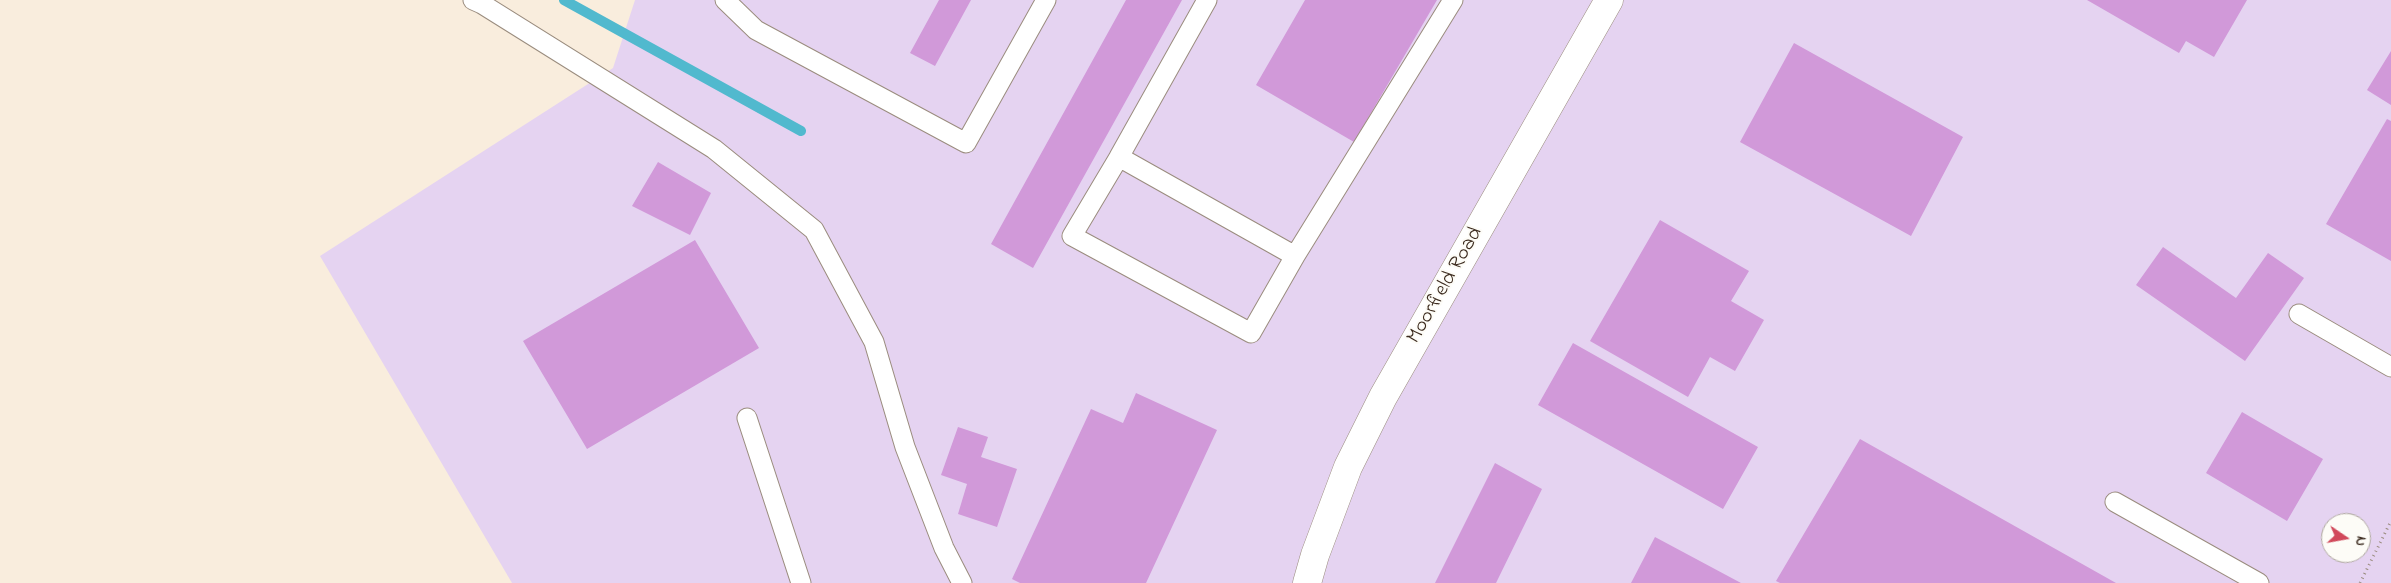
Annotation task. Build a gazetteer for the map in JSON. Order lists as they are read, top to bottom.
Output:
{
  "streets": {
    "street": ["Moorfield Road"]
  },
  "north": "right"
}
